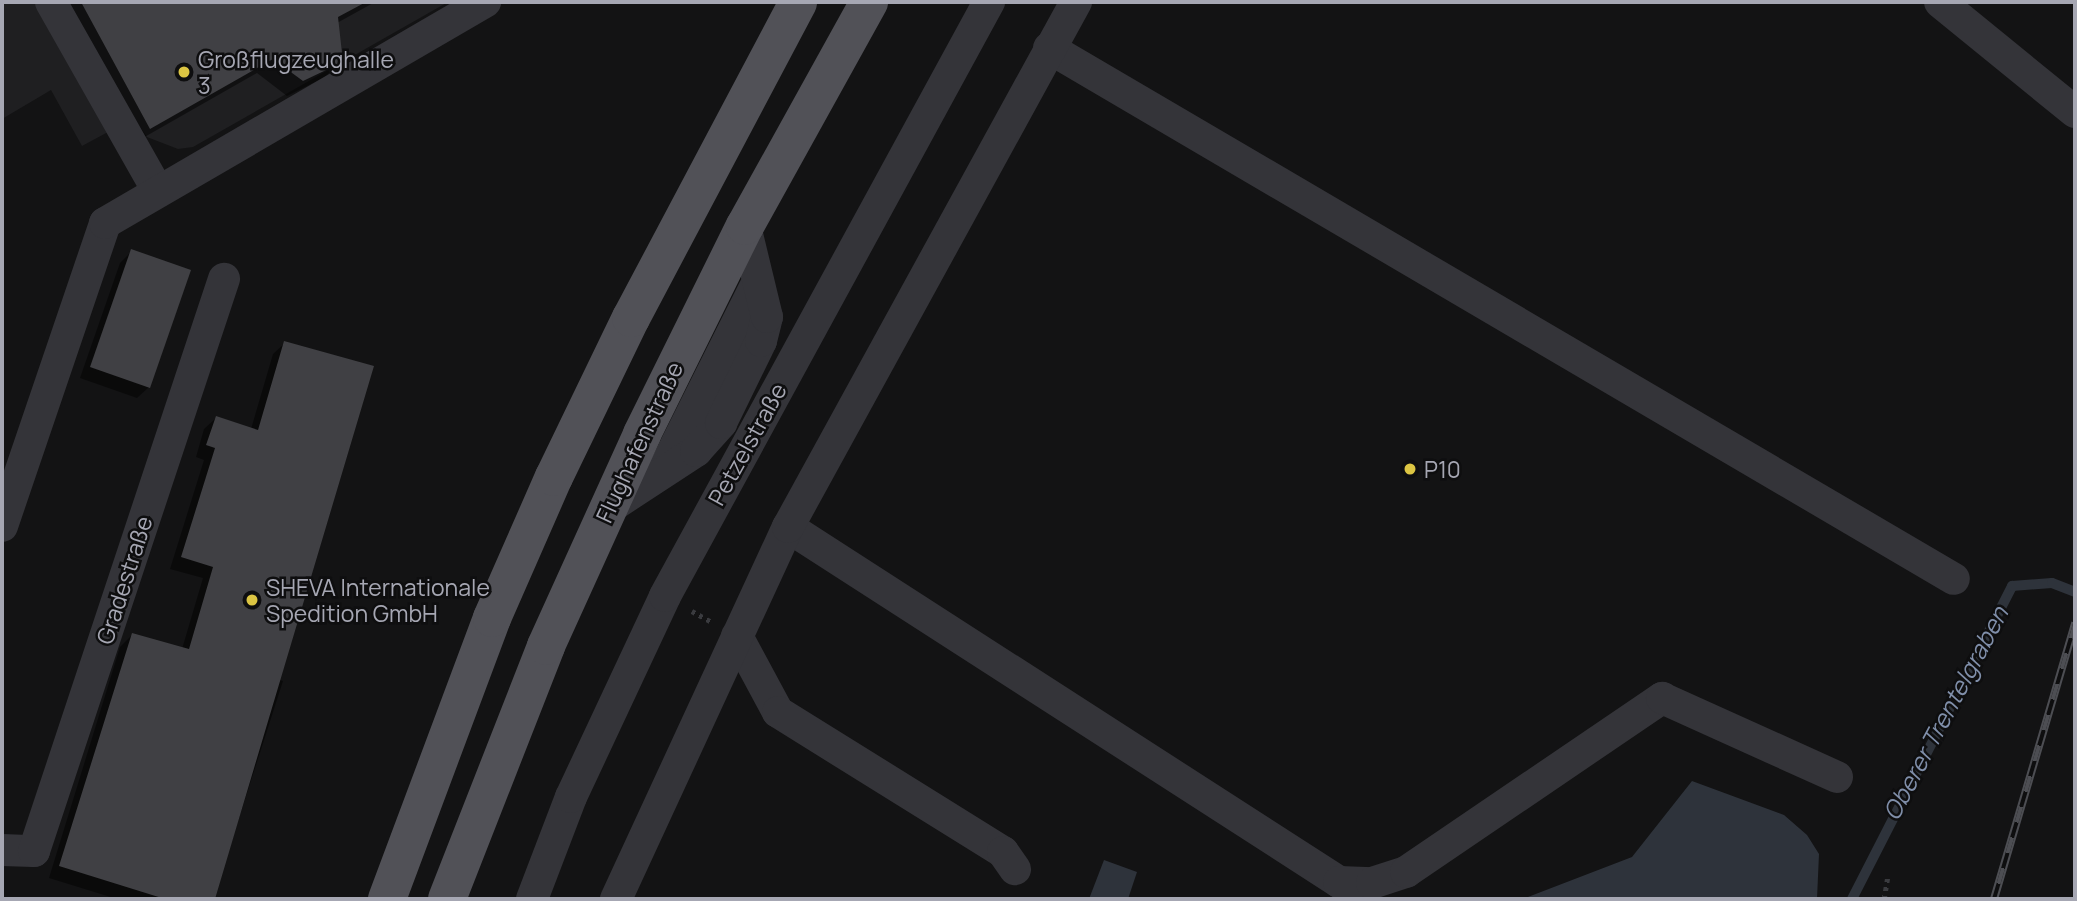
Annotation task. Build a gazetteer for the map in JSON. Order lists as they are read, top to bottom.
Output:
{
  "streets": {
    "main road": ["Flughafenstraße"],
    "lane": ["Petzelstraße", "Gradestraße"]
  },
  "water": ["Oberer Trentelgraben"],
  "places": ["Großflugzeughalle 3", "P10", "SHEVA Internationale Spedition GmbH"]
}
